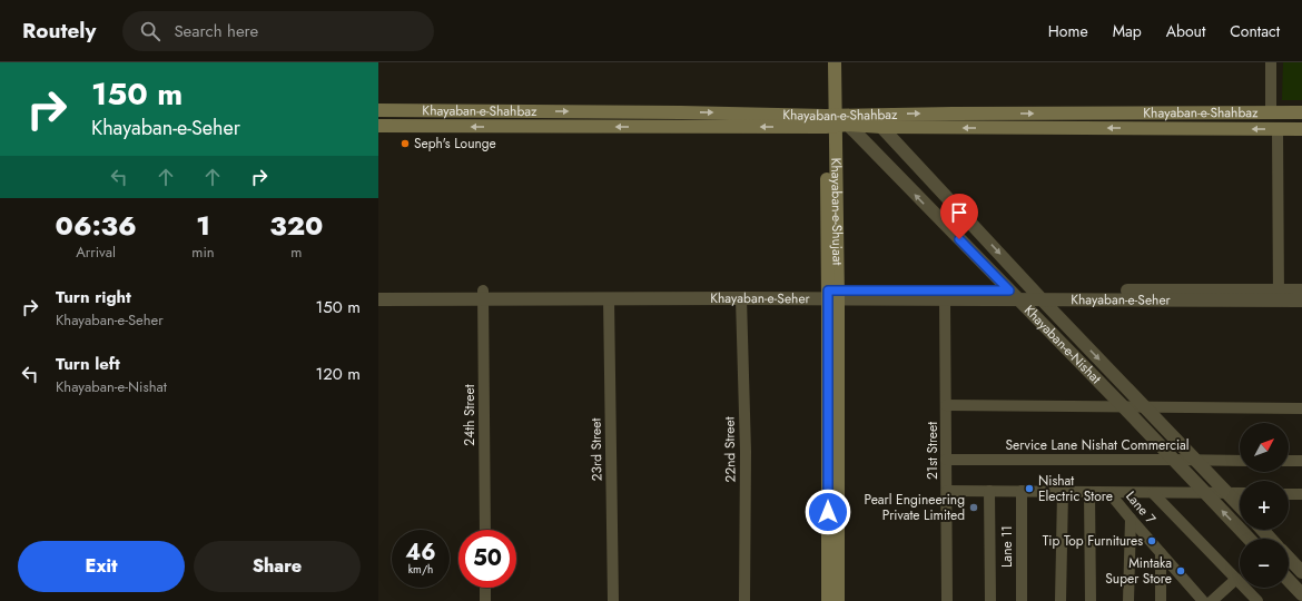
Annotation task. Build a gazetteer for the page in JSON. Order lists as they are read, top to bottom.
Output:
{
  "streets": {
    "main road": ["Khayaban-e-Shahbaz"],
    "street": [
      "Khayaban-e-Seher",
      "Khayaban-e-Nishat",
      "24th Street",
      "Service Lane Nishat Commercial",
      "23rd Street",
      "22nd Street",
      "21st Street",
      "Lane 7",
      "Lane 11"
    ]
  },
  "crossings": [
    ["Khayaban-e-Shahbaz", "Khayaban-e-Nishat"],
    ["Khayaban-e-Seher", "Khayaban-e-Nishat"],
    ["Khayaban-e-Seher", "24th Street"],
    ["Khayaban-e-Seher", "23rd Street"],
    ["Khayaban-e-Seher", "22nd Street"],
    ["Khayaban-e-Seher", "21st Street"],
    ["Khayaban-e-Nishat", "Service Lane Nishat Commercial"],
    ["Service Lane Nishat Commercial", "21st Street"]
  ],
  "places": [
    "Seph's Lounge",
    "Nishat Electric Store",
    "Pearl Engineering Private Limited",
    "Tip Top Furnitures",
    "Mintaka Super Store"
  ],
  "north": "top right",
  "page": {
    "header": "Routely",
    "search": "Search here",
    "nav": [
      "Home",
      "Map",
      "About",
      "Contact"
    ],
    "turn": ["150 m", "Khayaban-e-Seher"],
    "eta": [
      "06:36",
      "Arrival",
      "1",
      "min",
      "320",
      "m"
    ],
    "list": [
      {
        "name": "Turn right",
        "note": "Khayaban-e-Seher",
        "value": "150 m"
      },
      {
        "name": "Turn left",
        "note": "Khayaban-e-Nishat",
        "value": "120 m"
      }
    ],
    "map_buttons": ["+", "−"],
    "speed": "46 km/h",
    "limit": "50",
    "buttons": ["Exit", "Share"]
  }
}
